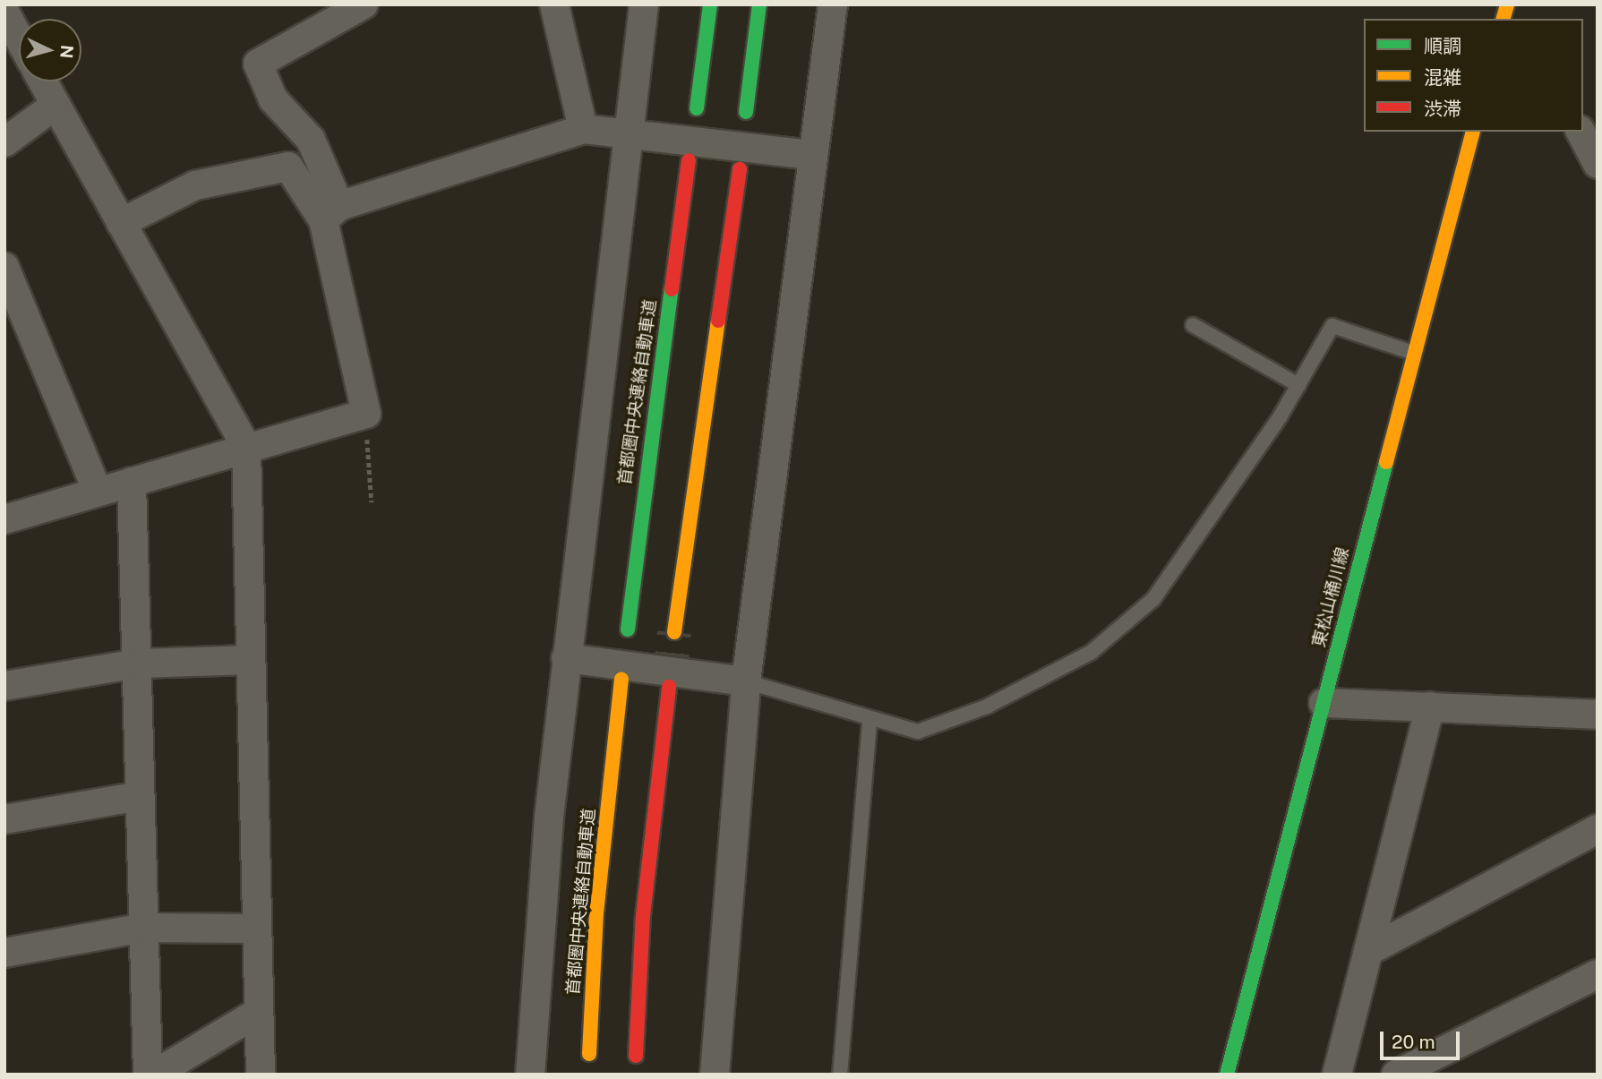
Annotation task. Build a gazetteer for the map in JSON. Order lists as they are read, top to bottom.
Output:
{
  "streets": {
    "main road": ["首都圏中央連絡自動車道", "東松山桶川線"]
  },
  "legend": ["順調", "混雑", "渋滞"],
  "scale_bar": "20 m",
  "north": "right"
}
